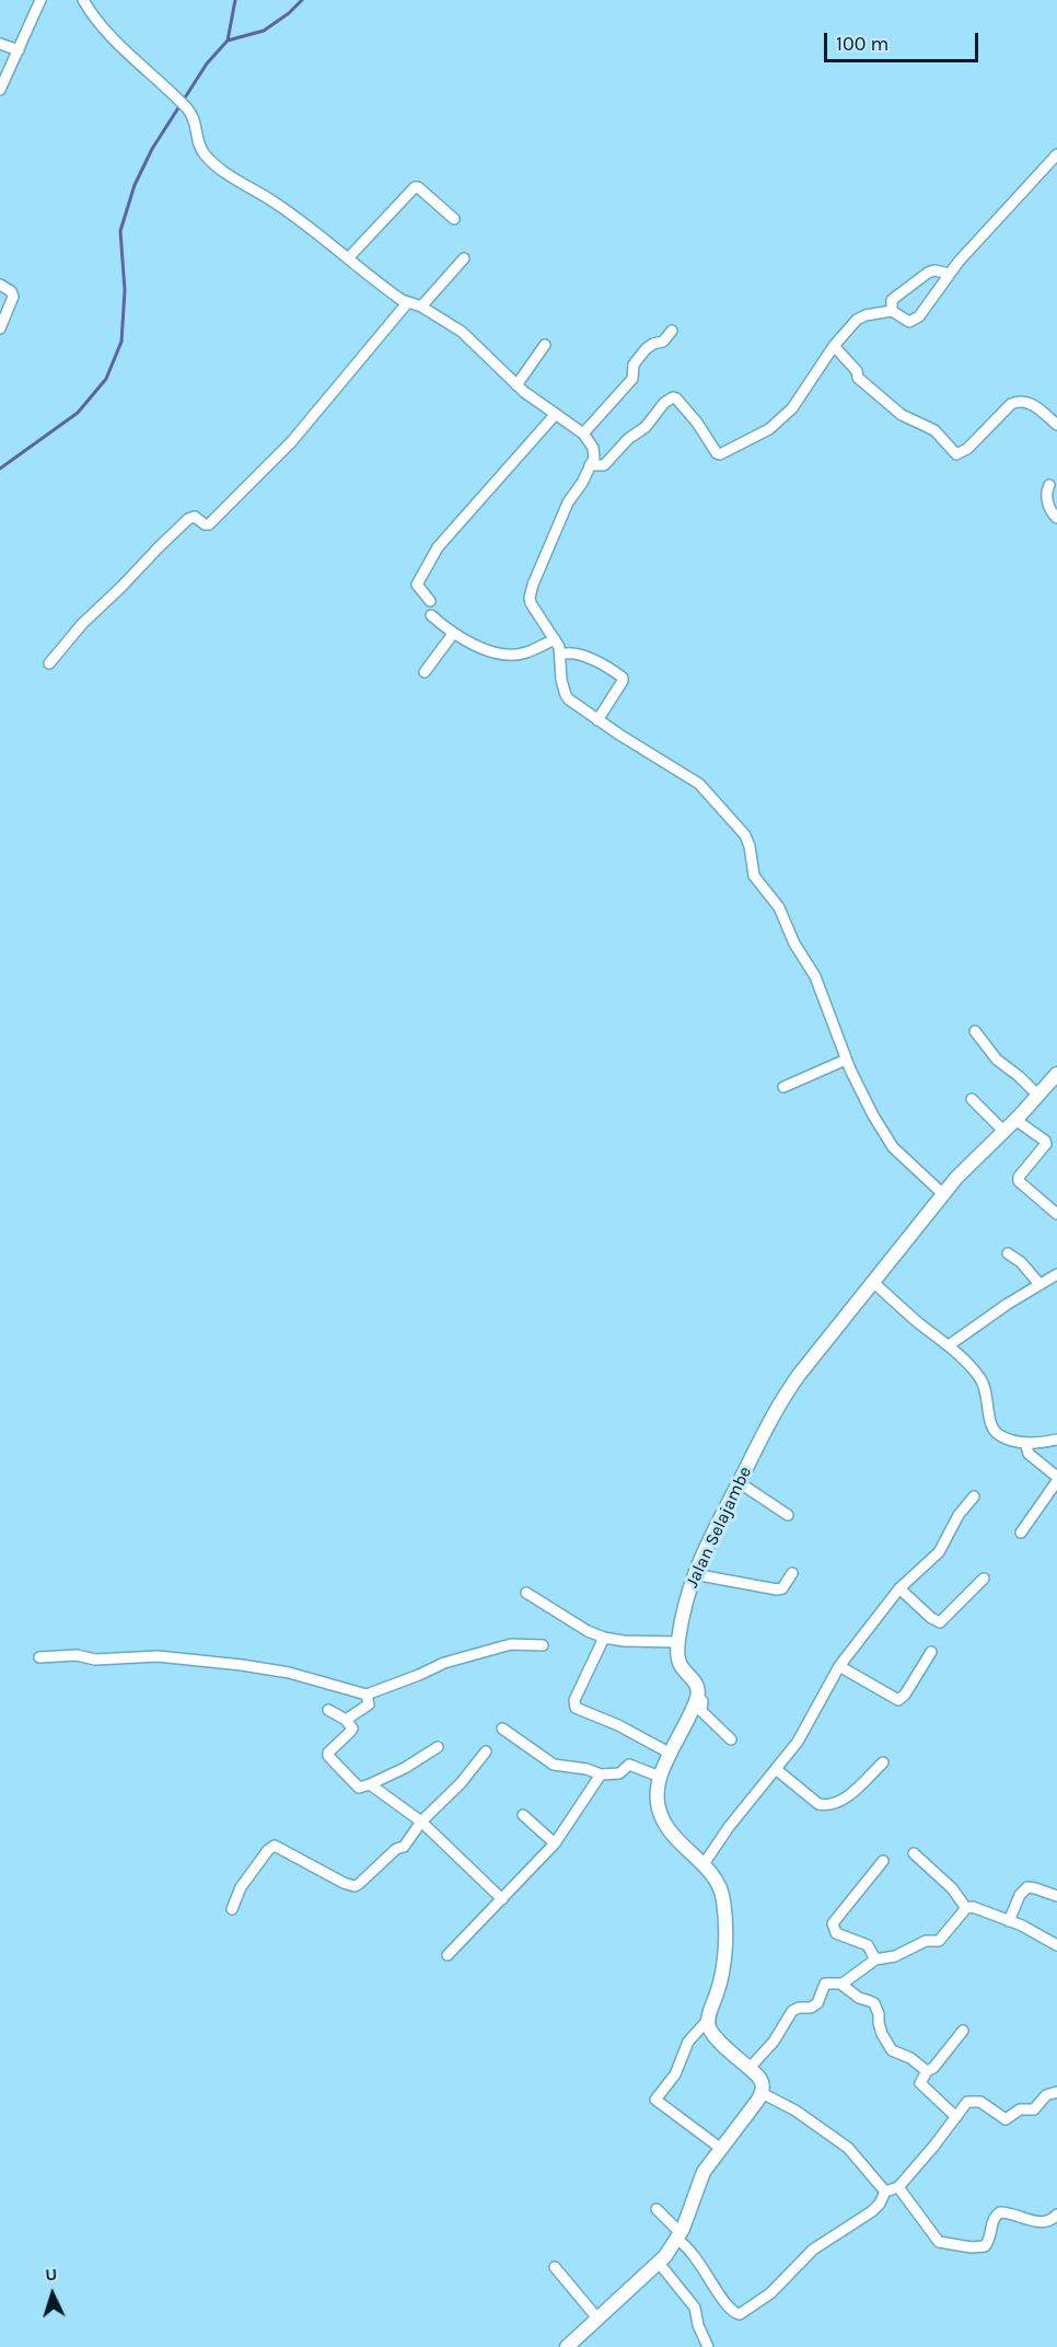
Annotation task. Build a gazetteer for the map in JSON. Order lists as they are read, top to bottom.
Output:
{
  "streets": {
    "street": ["Jalan Selajambe"]
  },
  "scale_bar": "100 m",
  "north": "top"
}
